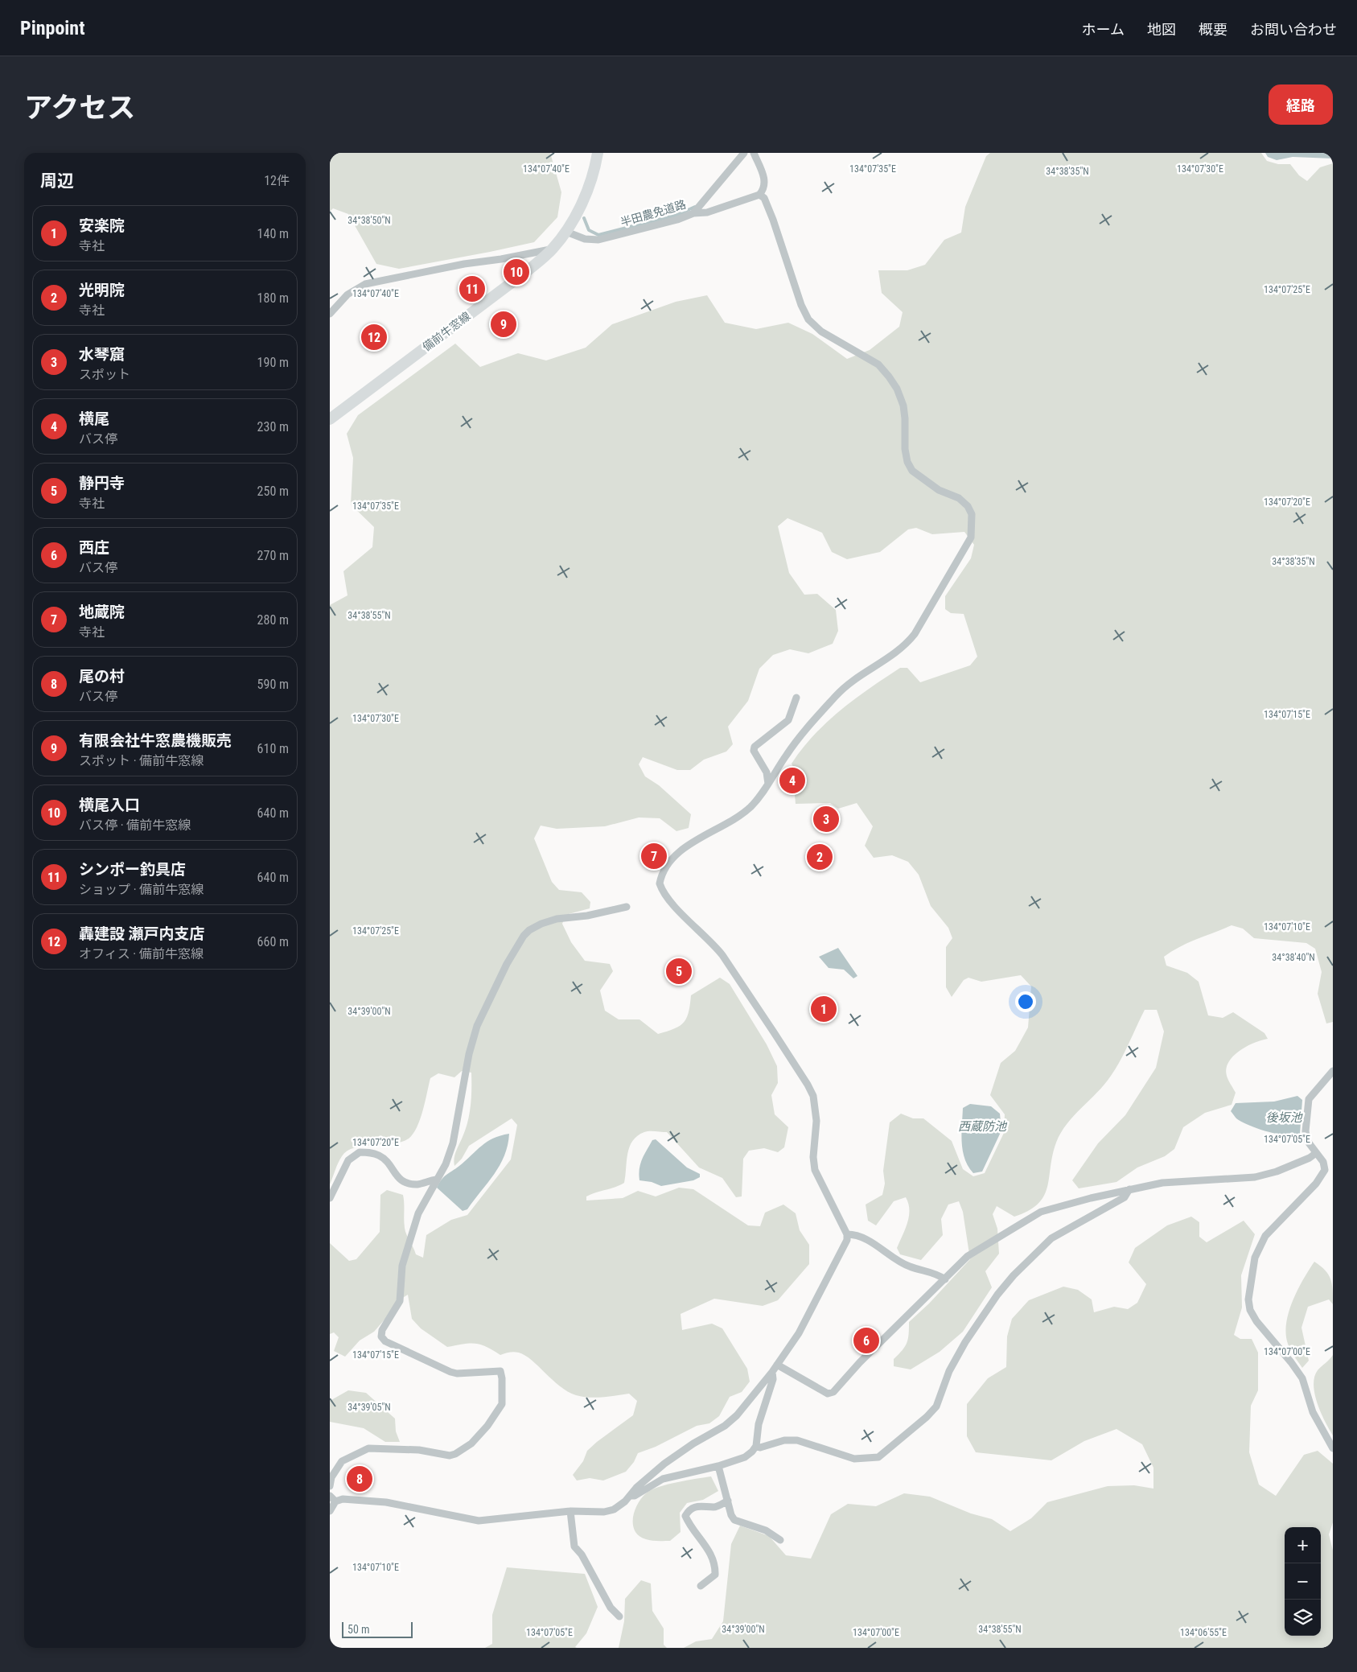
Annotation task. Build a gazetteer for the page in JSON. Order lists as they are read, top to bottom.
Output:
{
  "streets": {
    "main road": ["備前牛窓線"],
    "street": ["半田農免道路"]
  },
  "crossings": [
    ["半田農免道路", "備前牛窓線"]
  ],
  "water": ["後坂池", "西蔵防池"],
  "scale_bar": "50 m",
  "page": {
    "header": "Pinpoint",
    "nav": [
      "ホーム",
      "地図",
      "概要",
      "お問い合わせ"
    ],
    "title": "アクセス",
    "buttons": "経路",
    "heading": ["周辺", "12件"],
    "list": [
      {
        "mark": "1",
        "name": "安楽院",
        "note": "寺社",
        "value": "140 m"
      },
      {
        "mark": "2",
        "name": "光明院",
        "note": "寺社",
        "value": "180 m"
      },
      {
        "mark": "3",
        "name": "水琴窟",
        "note": "スポット",
        "value": "190 m"
      },
      {
        "mark": "4",
        "name": "横尾",
        "note": "バス停",
        "value": "230 m"
      },
      {
        "mark": "5",
        "name": "静円寺",
        "note": "寺社",
        "value": "250 m"
      },
      {
        "mark": "6",
        "name": "西庄",
        "note": "バス停",
        "value": "270 m"
      },
      {
        "mark": "7",
        "name": "地蔵院",
        "note": "寺社",
        "value": "280 m"
      },
      {
        "mark": "8",
        "name": "尾の村",
        "note": "バス停",
        "value": "590 m"
      },
      {
        "mark": "9",
        "name": "有限会社牛窓農機販売",
        "note": "スポット · 備前牛窓線",
        "value": "610 m"
      },
      {
        "mark": "10",
        "name": "横尾入口",
        "note": "バス停 · 備前牛窓線",
        "value": "640 m"
      },
      {
        "mark": "11",
        "name": "シンポー釣具店",
        "note": "ショップ · 備前牛窓線",
        "value": "640 m"
      },
      {
        "mark": "12",
        "name": "轟建設 瀬戸内支店",
        "note": "オフィス · 備前牛窓線",
        "value": "660 m"
      }
    ],
    "pins": [
      "10",
      "11",
      "9",
      "12",
      "4",
      "3",
      "7",
      "2",
      "5",
      "1",
      "6",
      "8"
    ],
    "map_buttons": ["+", "−"],
    "scale": "50 m"
  },
  "coordinates": [
    "134°07'35\"E",
    "134°07'40\"E",
    "134°07'30\"E",
    "34°38'35\"N",
    "34°38'50\"N",
    "134°07'25\"E",
    "134°07'20\"E",
    "34°38'55\"N",
    "134°07'15\"E",
    "134°07'10\"E",
    "34°38'40\"N",
    "34°39'00\"N",
    "134°07'05\"E",
    "134°07'00\"E",
    "34°39'05\"N",
    "134°06'55\"E"
  ]
}
